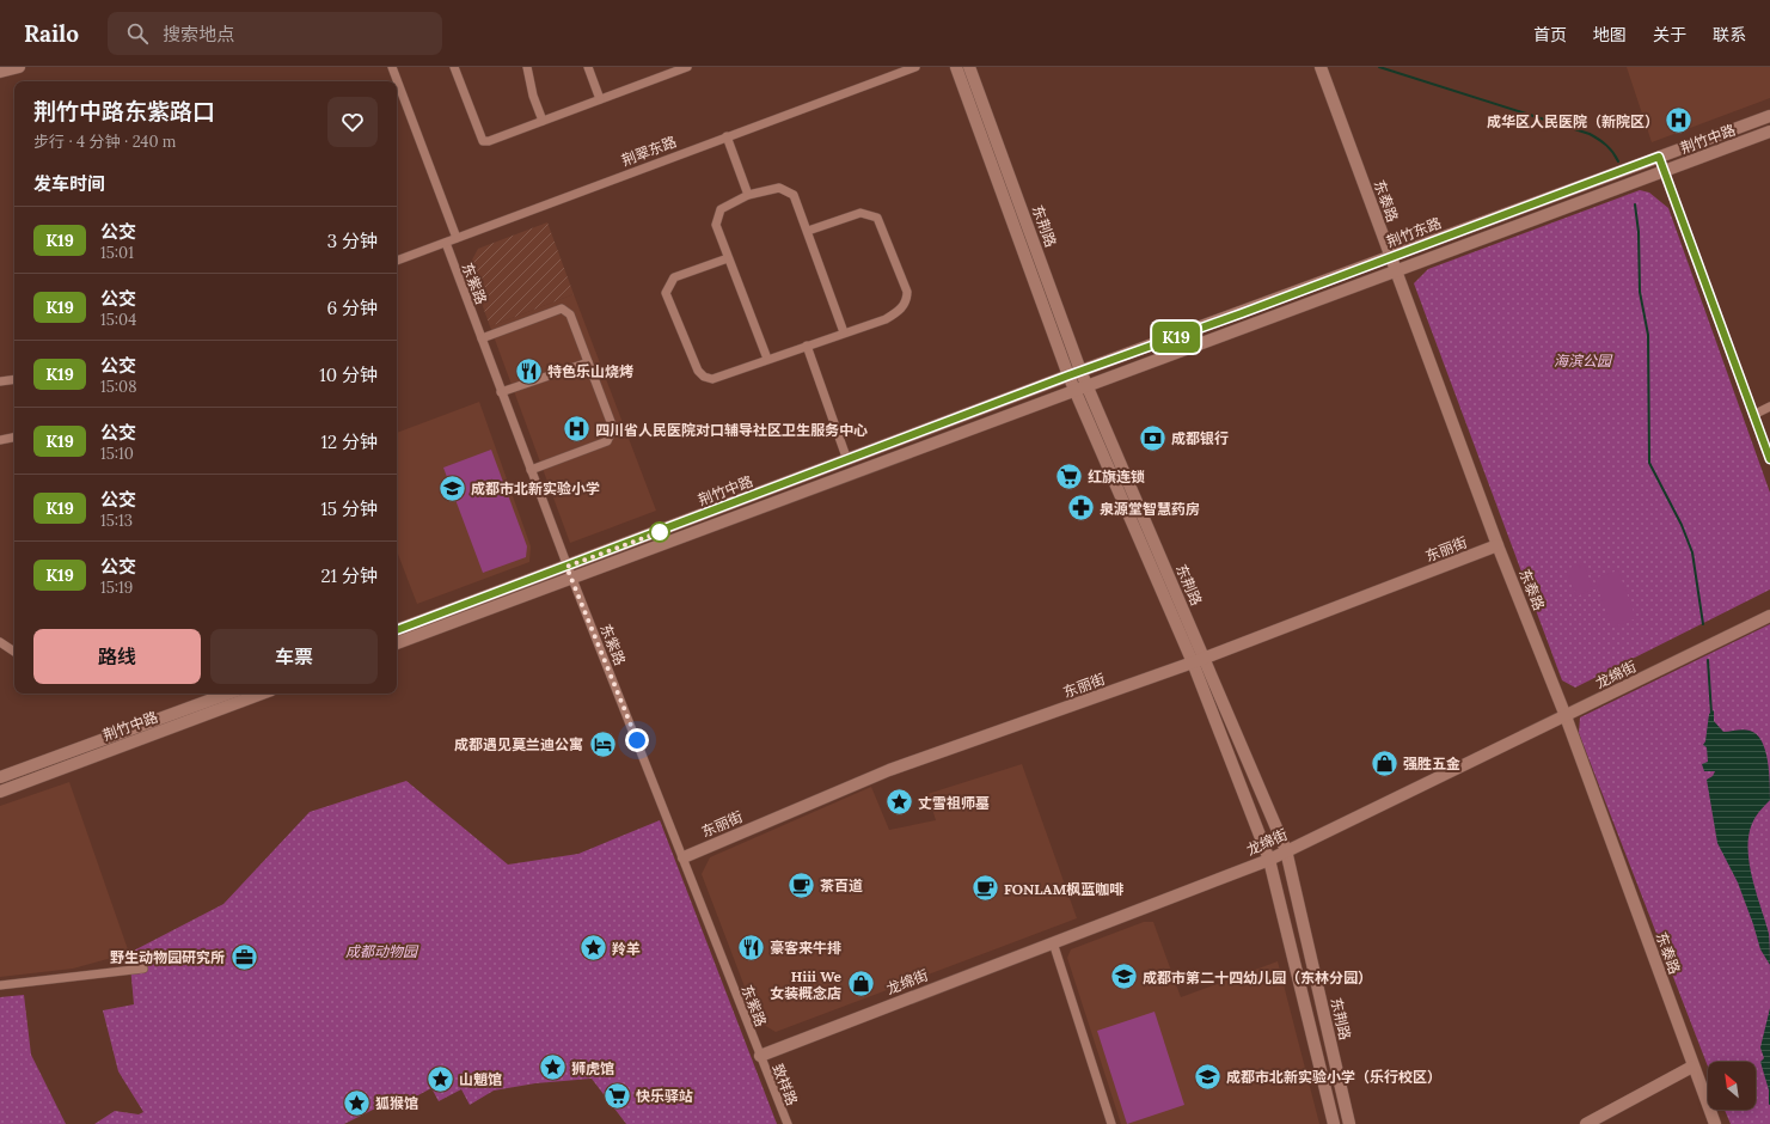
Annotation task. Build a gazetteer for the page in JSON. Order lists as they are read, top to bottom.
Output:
{
  "streets": {
    "street": [
      "荆竹中路",
      "荆翠东路",
      "东泰路",
      "东荆路",
      "荆竹东路",
      "东紫路",
      "东丽街",
      "龙绵街",
      "致祥路"
    ]
  },
  "crossings": [
    ["荆竹中路", "东泰路"],
    ["荆竹中路", "东荆路"],
    ["荆竹中路", "荆竹东路"],
    ["荆竹中路", "东紫路"],
    ["荆翠东路", "东紫路"],
    ["东泰路", "荆竹东路"],
    ["东泰路", "东丽街"],
    ["东泰路", "龙绵街"],
    ["东荆路", "荆竹东路"],
    ["东荆路", "东丽街"],
    ["东荆路", "龙绵街"],
    ["东紫路", "东丽街"],
    ["东紫路", "龙绵街"],
    ["东紫路", "致祥路"],
    ["龙绵街", "致祥路"]
  ],
  "parks": ["海滨公园", "成都动物园"],
  "places": {
    "hospital": ["成华区人民医院（新院区）", "四川省人民医院对口辅导社区卫生服务中心"],
    "restaurant": ["特色乐山烧烤", "豪客来牛排"],
    "bank": ["成都银行"],
    "supermarket": ["红旗连锁", "快乐驿站"],
    "school or university": ["成都市北新实验小学", "成都市第二十四幼儿园（东林分园）", "成都市北新实验小学（乐行校区）"],
    "pharmacy": ["泉源堂智慧药房"],
    "hotel": ["成都遇见莫兰迪公寓"],
    "shop": ["强胜五金", "Hiii We 女装概念店"],
    "place": [
      "丈雪祖师墓",
      "羚羊",
      "狮虎馆",
      "山魈馆",
      "狐猴馆"
    ],
    "cafe": ["茶百道", "FONLAM枫蓝咖啡"],
    "office": ["野生动物园研究所"]
  },
  "lines": ["bus line K19"],
  "north": "top left",
  "page": {
    "header": "Railo",
    "search": "搜索地点",
    "nav": [
      "首页",
      "地图",
      "关于",
      "联系"
    ],
    "on_map": "K19",
    "heading": [
      ["荆竹中路东紫路口", "步行 · 4 分钟 · 240 m"],
      "发车时间"
    ],
    "list": [
      {
        "mark": "K19",
        "name": "公交",
        "note": "15:01",
        "value": "3 分钟"
      },
      {
        "mark": "K19",
        "name": "公交",
        "note": "15:04",
        "value": "6 分钟"
      },
      {
        "mark": "K19",
        "name": "公交",
        "note": "15:08",
        "value": "10 分钟"
      },
      {
        "mark": "K19",
        "name": "公交",
        "note": "15:10",
        "value": "12 分钟"
      },
      {
        "mark": "K19",
        "name": "公交",
        "note": "15:13",
        "value": "15 分钟"
      },
      {
        "mark": "K19",
        "name": "公交",
        "note": "15:19",
        "value": "21 分钟"
      }
    ],
    "buttons": ["路线", "车票"]
  }
}
